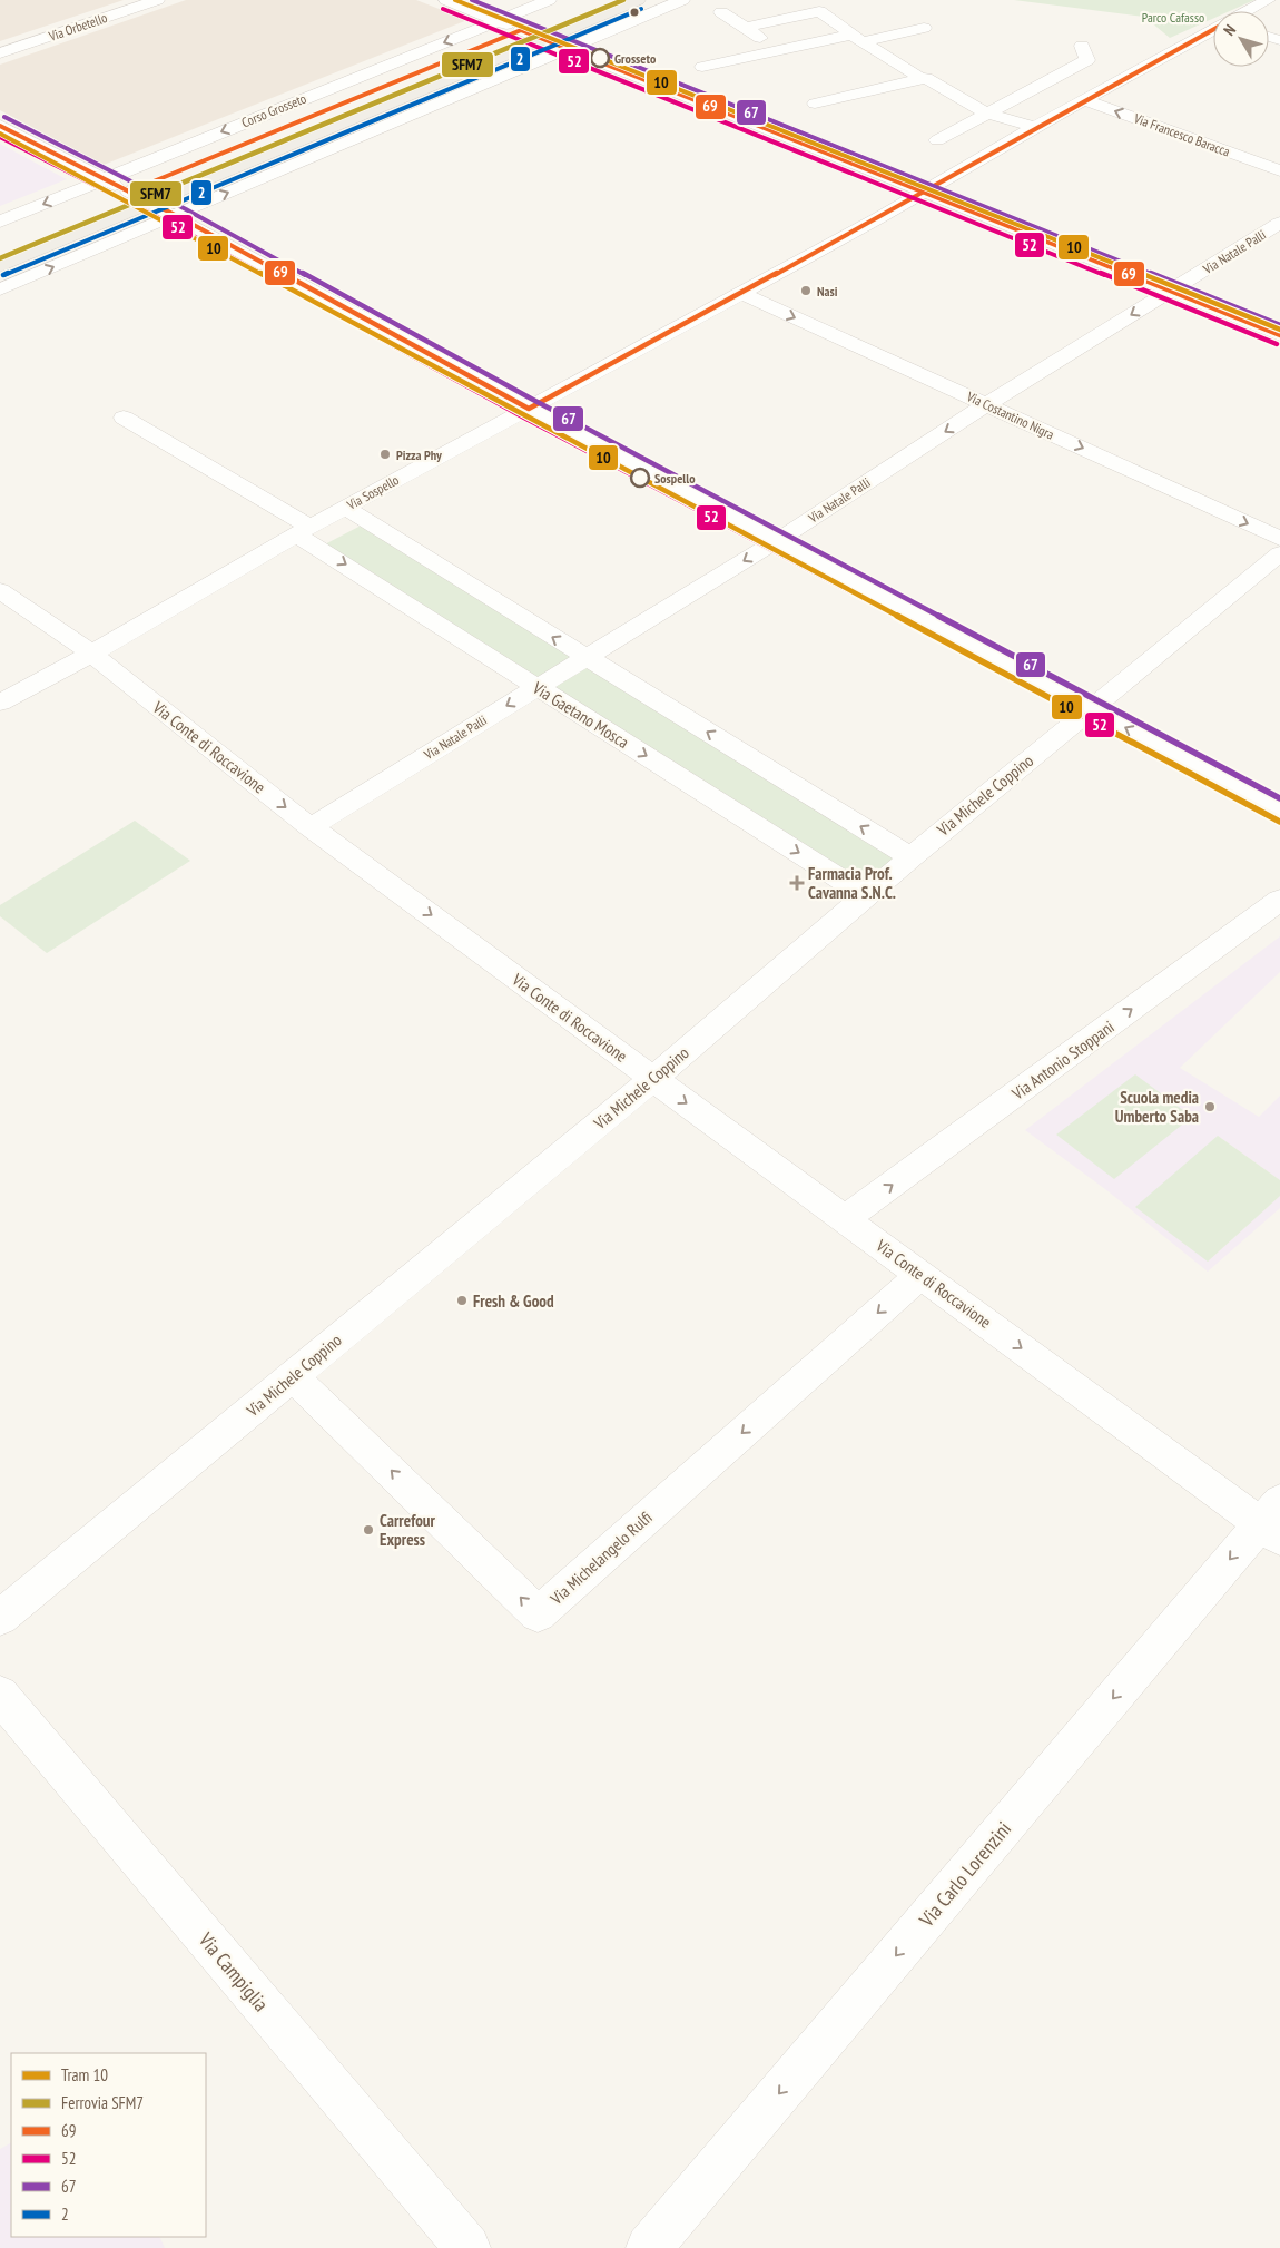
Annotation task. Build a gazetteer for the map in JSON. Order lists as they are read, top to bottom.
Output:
{
  "streets": {
    "main road": ["Corso Grosseto"],
    "street": [
      "Via Orbetello",
      "Via Francesco Baracca",
      "Via Natale Palli",
      "Via Costantino Nigra",
      "Via Sospello",
      "Via Gaetano Mosca",
      "Via Conte di Roccavione",
      "Via Michele Coppino",
      "Via Antonio Stoppani",
      "Via Michelangelo Rulfi",
      "Via Carlo Lorenzini",
      "Via Campiglia"
    ]
  },
  "crossings": [
    ["Via Francesco Baracca", "Via Sospello"],
    ["Via Natale Palli", "Via Costantino Nigra"],
    ["Via Natale Palli", "Via Gaetano Mosca"],
    ["Via Natale Palli", "Via Conte di Roccavione"],
    ["Via Costantino Nigra", "Via Sospello"],
    ["Via Sospello", "Via Gaetano Mosca"],
    ["Via Sospello", "Via Conte di Roccavione"],
    ["Via Gaetano Mosca", "Via Michele Coppino"],
    ["Via Conte di Roccavione", "Via Michele Coppino"],
    ["Via Conte di Roccavione", "Via Antonio Stoppani"],
    ["Via Conte di Roccavione", "Via Michelangelo Rulfi"],
    ["Via Conte di Roccavione", "Via Carlo Lorenzini"],
    ["Via Michele Coppino", "Via Michelangelo Rulfi"]
  ],
  "one_way": [
    "Via Natale Palli",
    "Via Conte di Roccavione",
    "Via Antonio Stoppani",
    "Via Carlo Lorenzini"
  ],
  "parks": ["Parco Cafasso"],
  "places": {
    "other": [
      "Grosseto",
      "Nasi",
      "Pizza Phy",
      "Sospello",
      "Scuola media Umberto Saba",
      "Fresh & Good",
      "Carrefour Express"
    ],
    "health": ["Farmacia Prof. Cavanna S.N.C."]
  },
  "lines": [
    "tram line 10",
    "rail line SFM7",
    "transit line 67",
    "transit line 52",
    "transit line 2",
    "transit line 69"
  ],
  "legend": [
    "Tram 10",
    "Ferrovia SFM7",
    "69",
    "52",
    "67",
    "2"
  ],
  "north": "top left"
}
